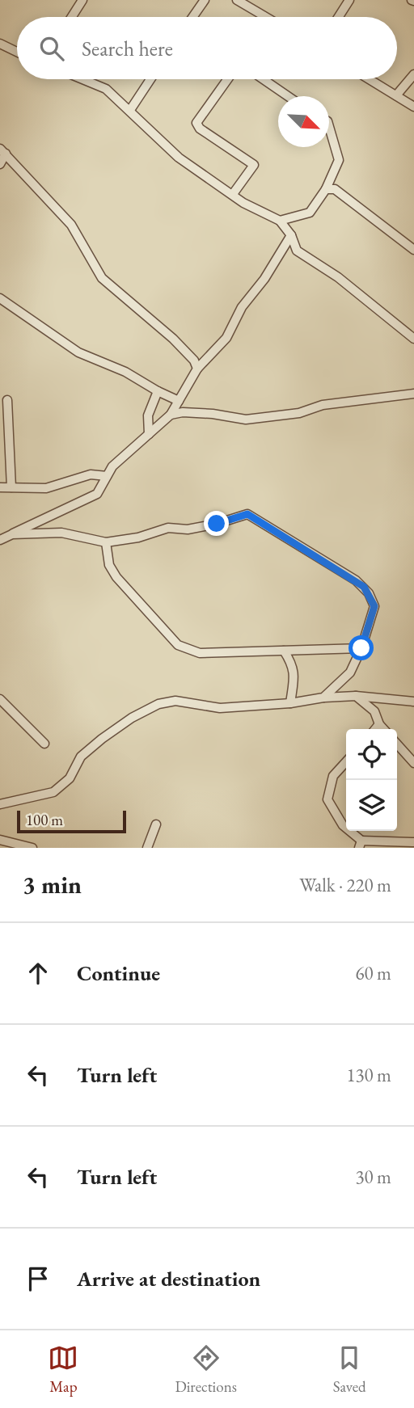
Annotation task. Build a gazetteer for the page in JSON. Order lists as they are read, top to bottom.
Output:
{
  "scale_bar": "100 m",
  "north": "bottom right",
  "page": {
    "search": "Search here",
    "scale": "100 m",
    "heading": ["3 min", "Walk · 220 m"],
    "list": [
      ["Continue", "60 m"],
      ["Turn left", "130 m"],
      ["Turn left", "30 m"],
      "Arrive at destination"
    ],
    "nav": ["Map", "Directions", "Saved"]
  }
}
